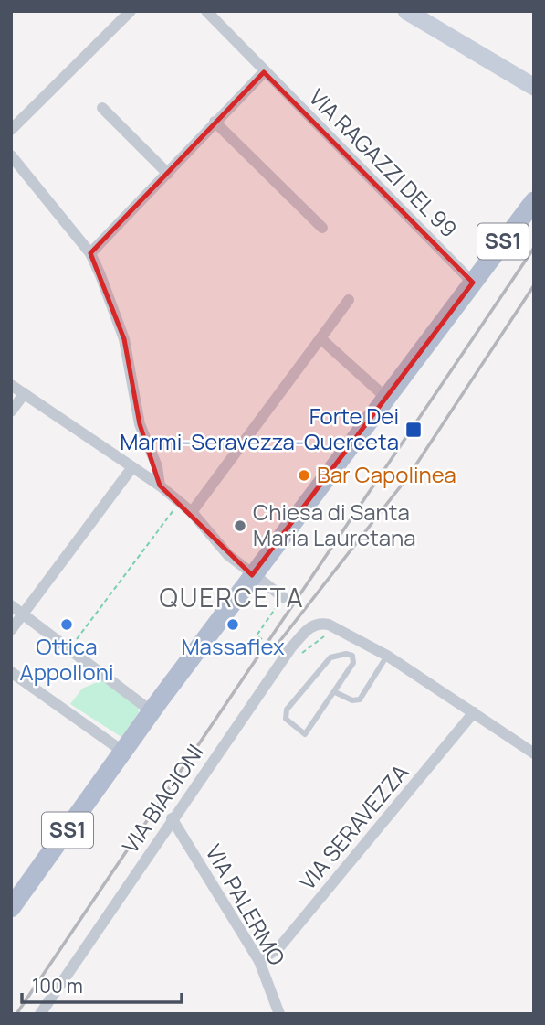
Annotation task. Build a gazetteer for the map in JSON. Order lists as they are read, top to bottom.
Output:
{
  "streets": {
    "main road": ["SS1"],
    "street": [
      "VIA RAGAZZI DEL 99",
      "VIA BIAGIONI",
      "VIA SERAVEZZA",
      "VIA PALERMO"
    ]
  },
  "crossings": [
    ["VIA RAGAZZI DEL 99", "SS1"],
    ["VIA BIAGIONI", "VIA PALERMO"],
    ["VIA SERAVEZZA", "VIA PALERMO"]
  ],
  "districts": ["QUERCETA"],
  "places": {
    "transit": ["Forte Dei Marmi-Seravezza-Querceta"],
    "other": [
      "Bar Capolinea",
      "Chiesa di Santa Maria Lauretana",
      "Ottica Appolloni",
      "Massaflex"
    ]
  },
  "scale_bar": "100 m"
}
